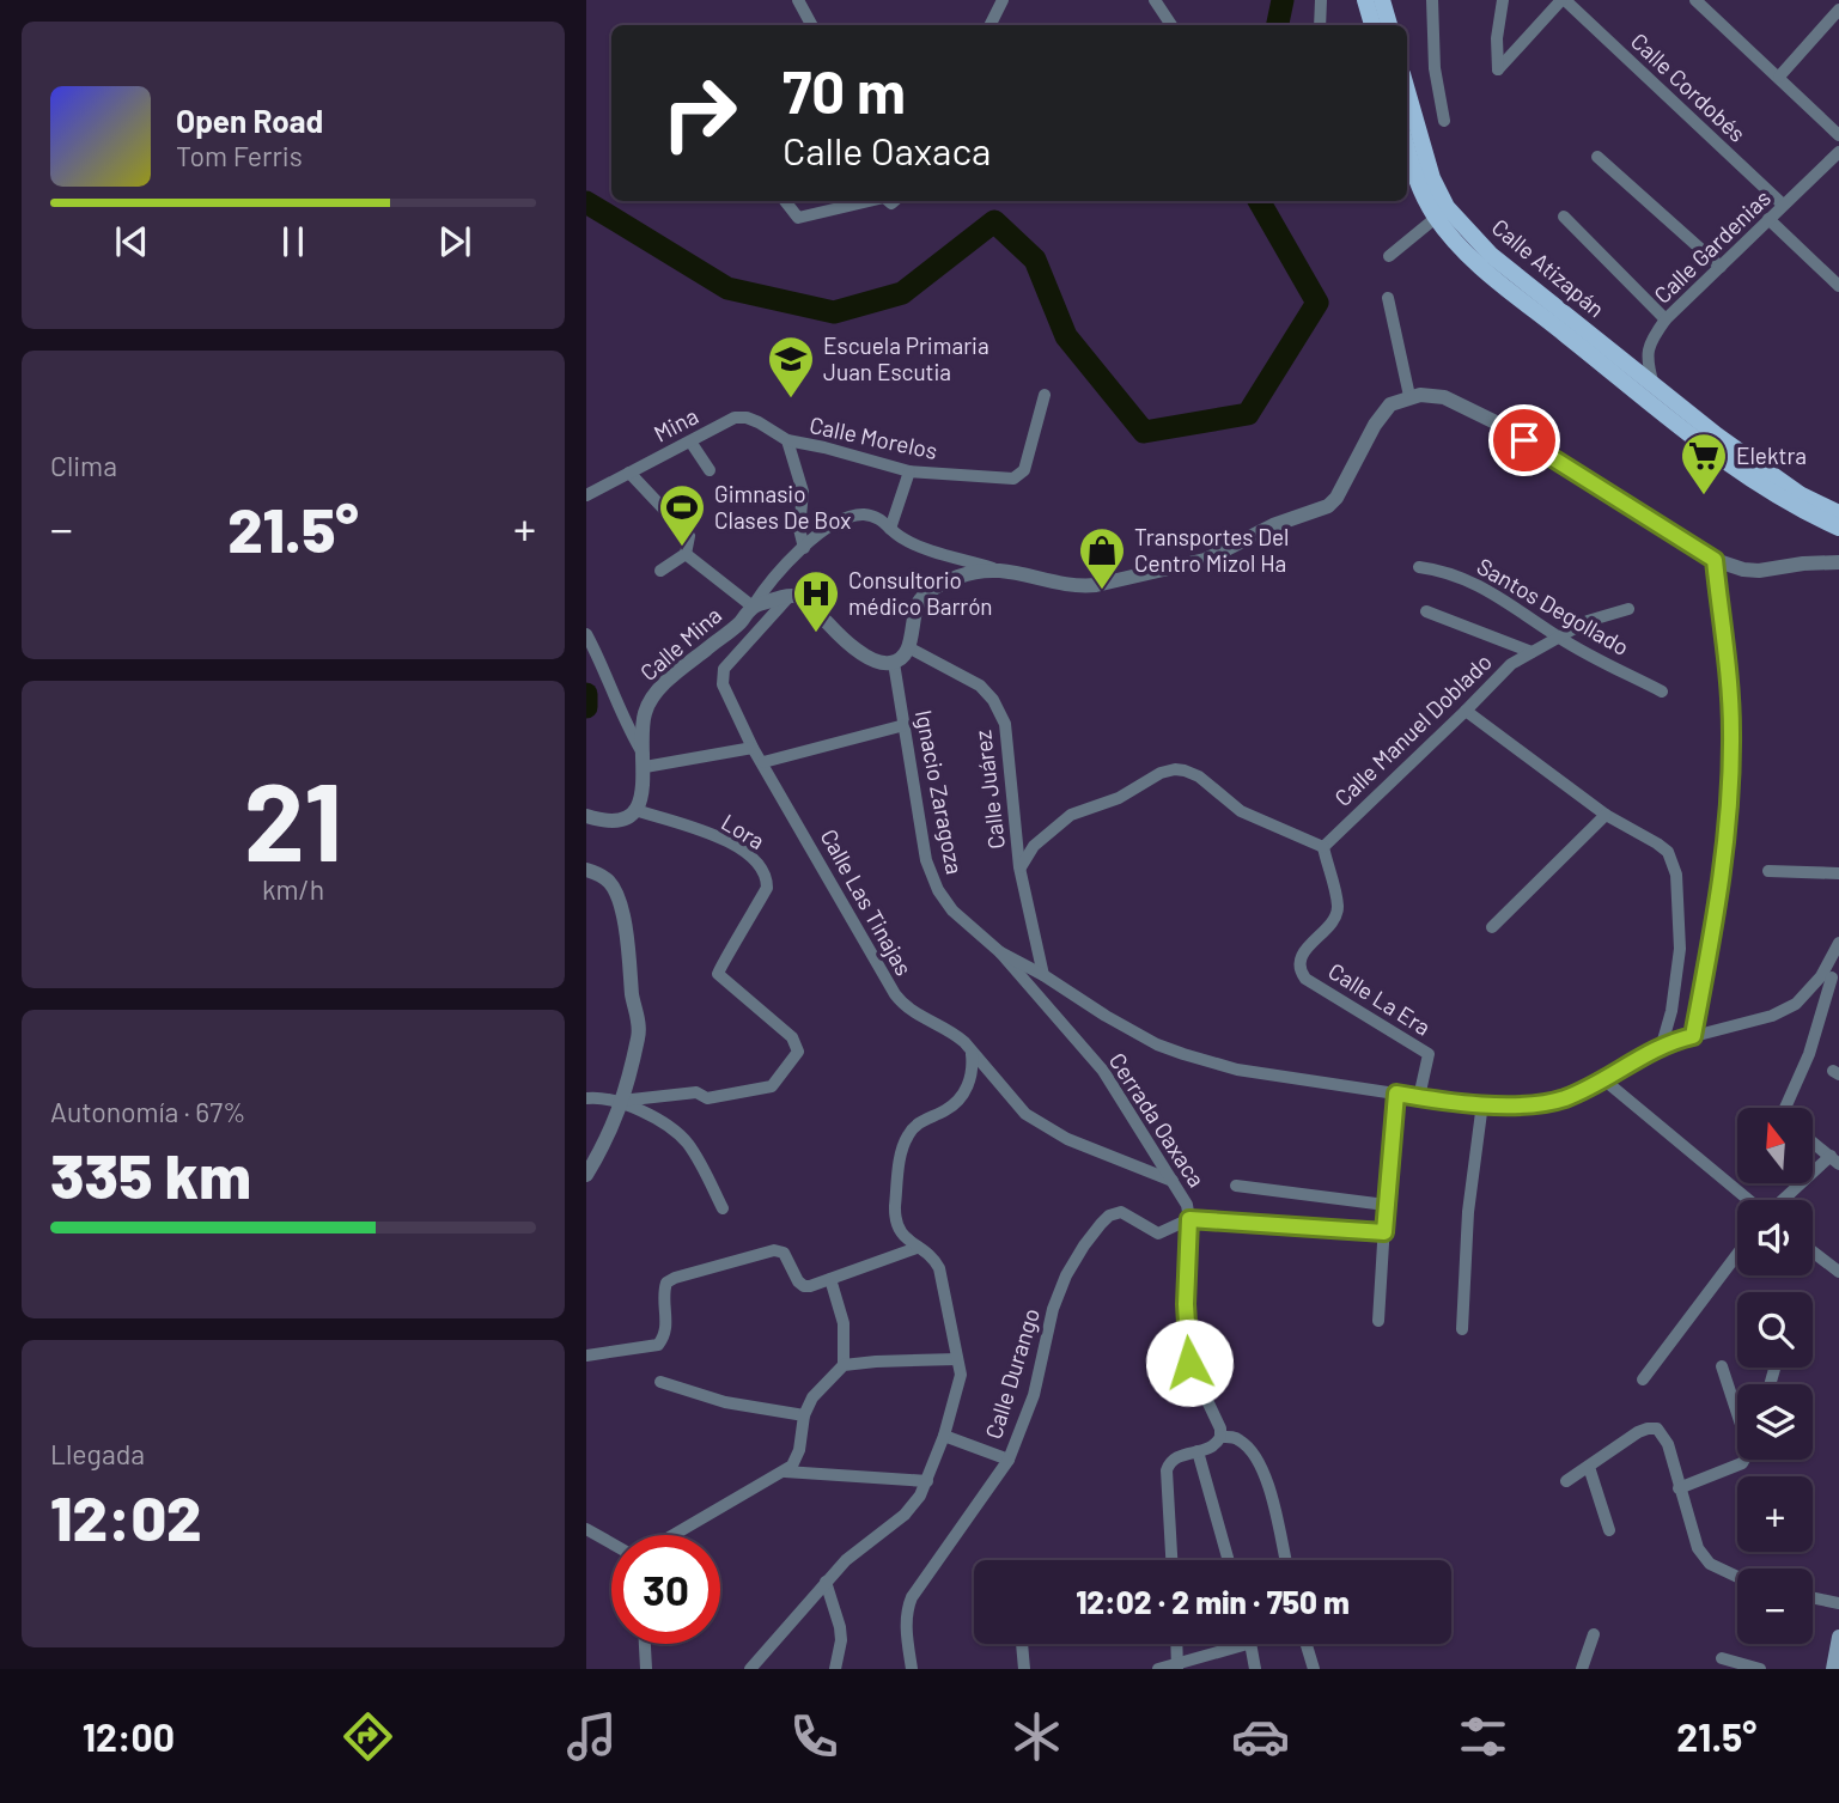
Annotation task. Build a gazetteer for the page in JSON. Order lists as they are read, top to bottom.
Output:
{
  "streets": {
    "main road": ["Calle Atizapán"],
    "street": [
      "Calle Cordobés",
      "Calle Gardenias",
      "Mina",
      "Calle Morelos",
      "Santos Degollado",
      "Calle Mina",
      "Calle Manuel Doblado",
      "Calle Juárez",
      "Ignacio Zaragoza",
      "Lora",
      "Calle Las Tinajas",
      "Calle La Era",
      "Cerrada Oaxaca",
      "Calle Durango"
    ]
  },
  "crossings": [
    ["Calle Cordobés", "Calle Gardenias"],
    ["Calle Gardenias", "Calle Atizapán"],
    ["Mina", "Calle Morelos"],
    ["Santos Degollado", "Calle Manuel Doblado"],
    ["Calle Mina", "Lora"],
    ["Calle Manuel Doblado", "Calle La Era"],
    ["Ignacio Zaragoza", "Cerrada Oaxaca"],
    ["Calle Las Tinajas", "Cerrada Oaxaca"],
    ["Cerrada Oaxaca", "Calle Durango"]
  ],
  "places": {
    "school or university": ["Escuela Primaria Juan Escutia"],
    "supermarket": ["Elektra"],
    "sports": ["Gimnasio Clases De Box"],
    "shop": ["Transportes Del Centro Mizol Ha"],
    "hospital": ["Consultorio médico Barrón"]
  },
  "north": "top",
  "page": {
    "turn": ["70 m", "Calle Oaxaca"],
    "song": ["Open Road", "Tom Ferris"],
    "tile": [
      "Clima",
      ["21", "km/h"],
      ["Autonomía · 67%", "335 km"],
      ["Llegada", "12:02"]
    ],
    "heat": ["−", "21.5°", "+"],
    "map_buttons": ["+", "−"],
    "limit": "30",
    "trip": "12:02 · 2 min · 750 m",
    "tabs": ["12:00", "21.5°"]
  }
}
